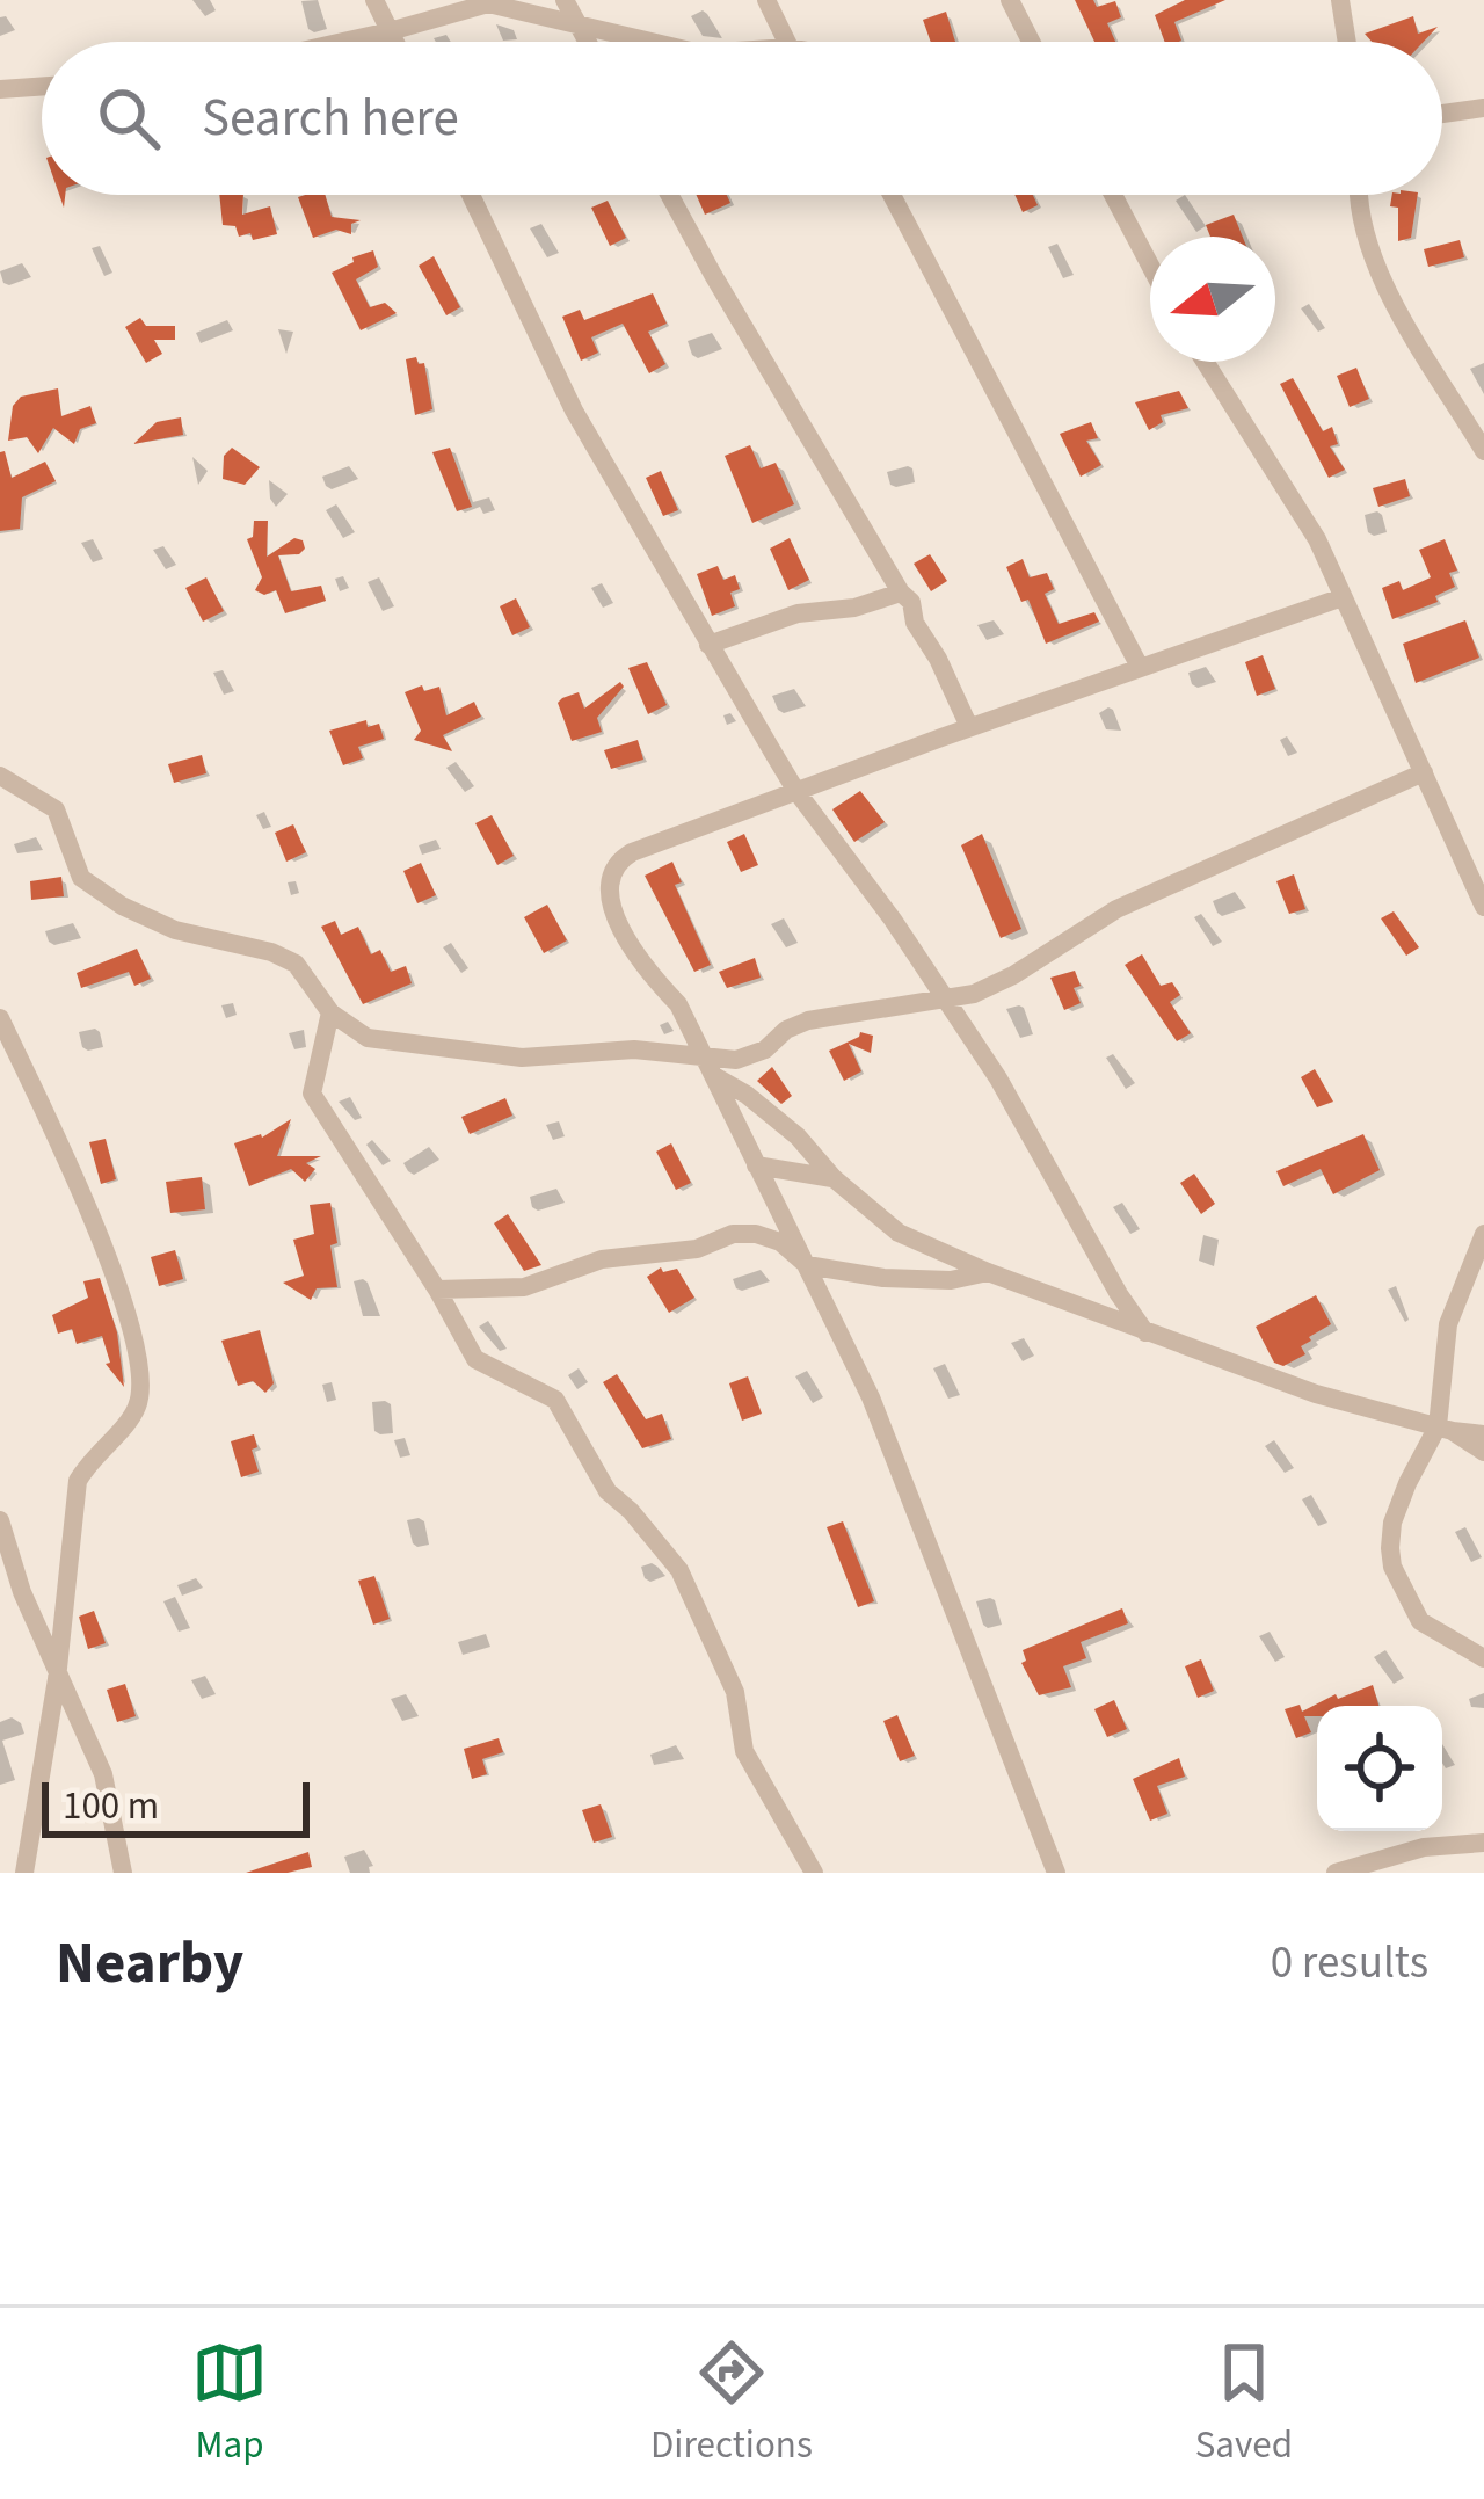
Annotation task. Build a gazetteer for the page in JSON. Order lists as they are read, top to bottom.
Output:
{
  "scale_bar": "100 m",
  "north": "left",
  "page": {
    "search": "Search here",
    "scale": "100 m",
    "heading": ["Nearby", "0 results"],
    "nav": ["Map", "Directions", "Saved"]
  }
}
